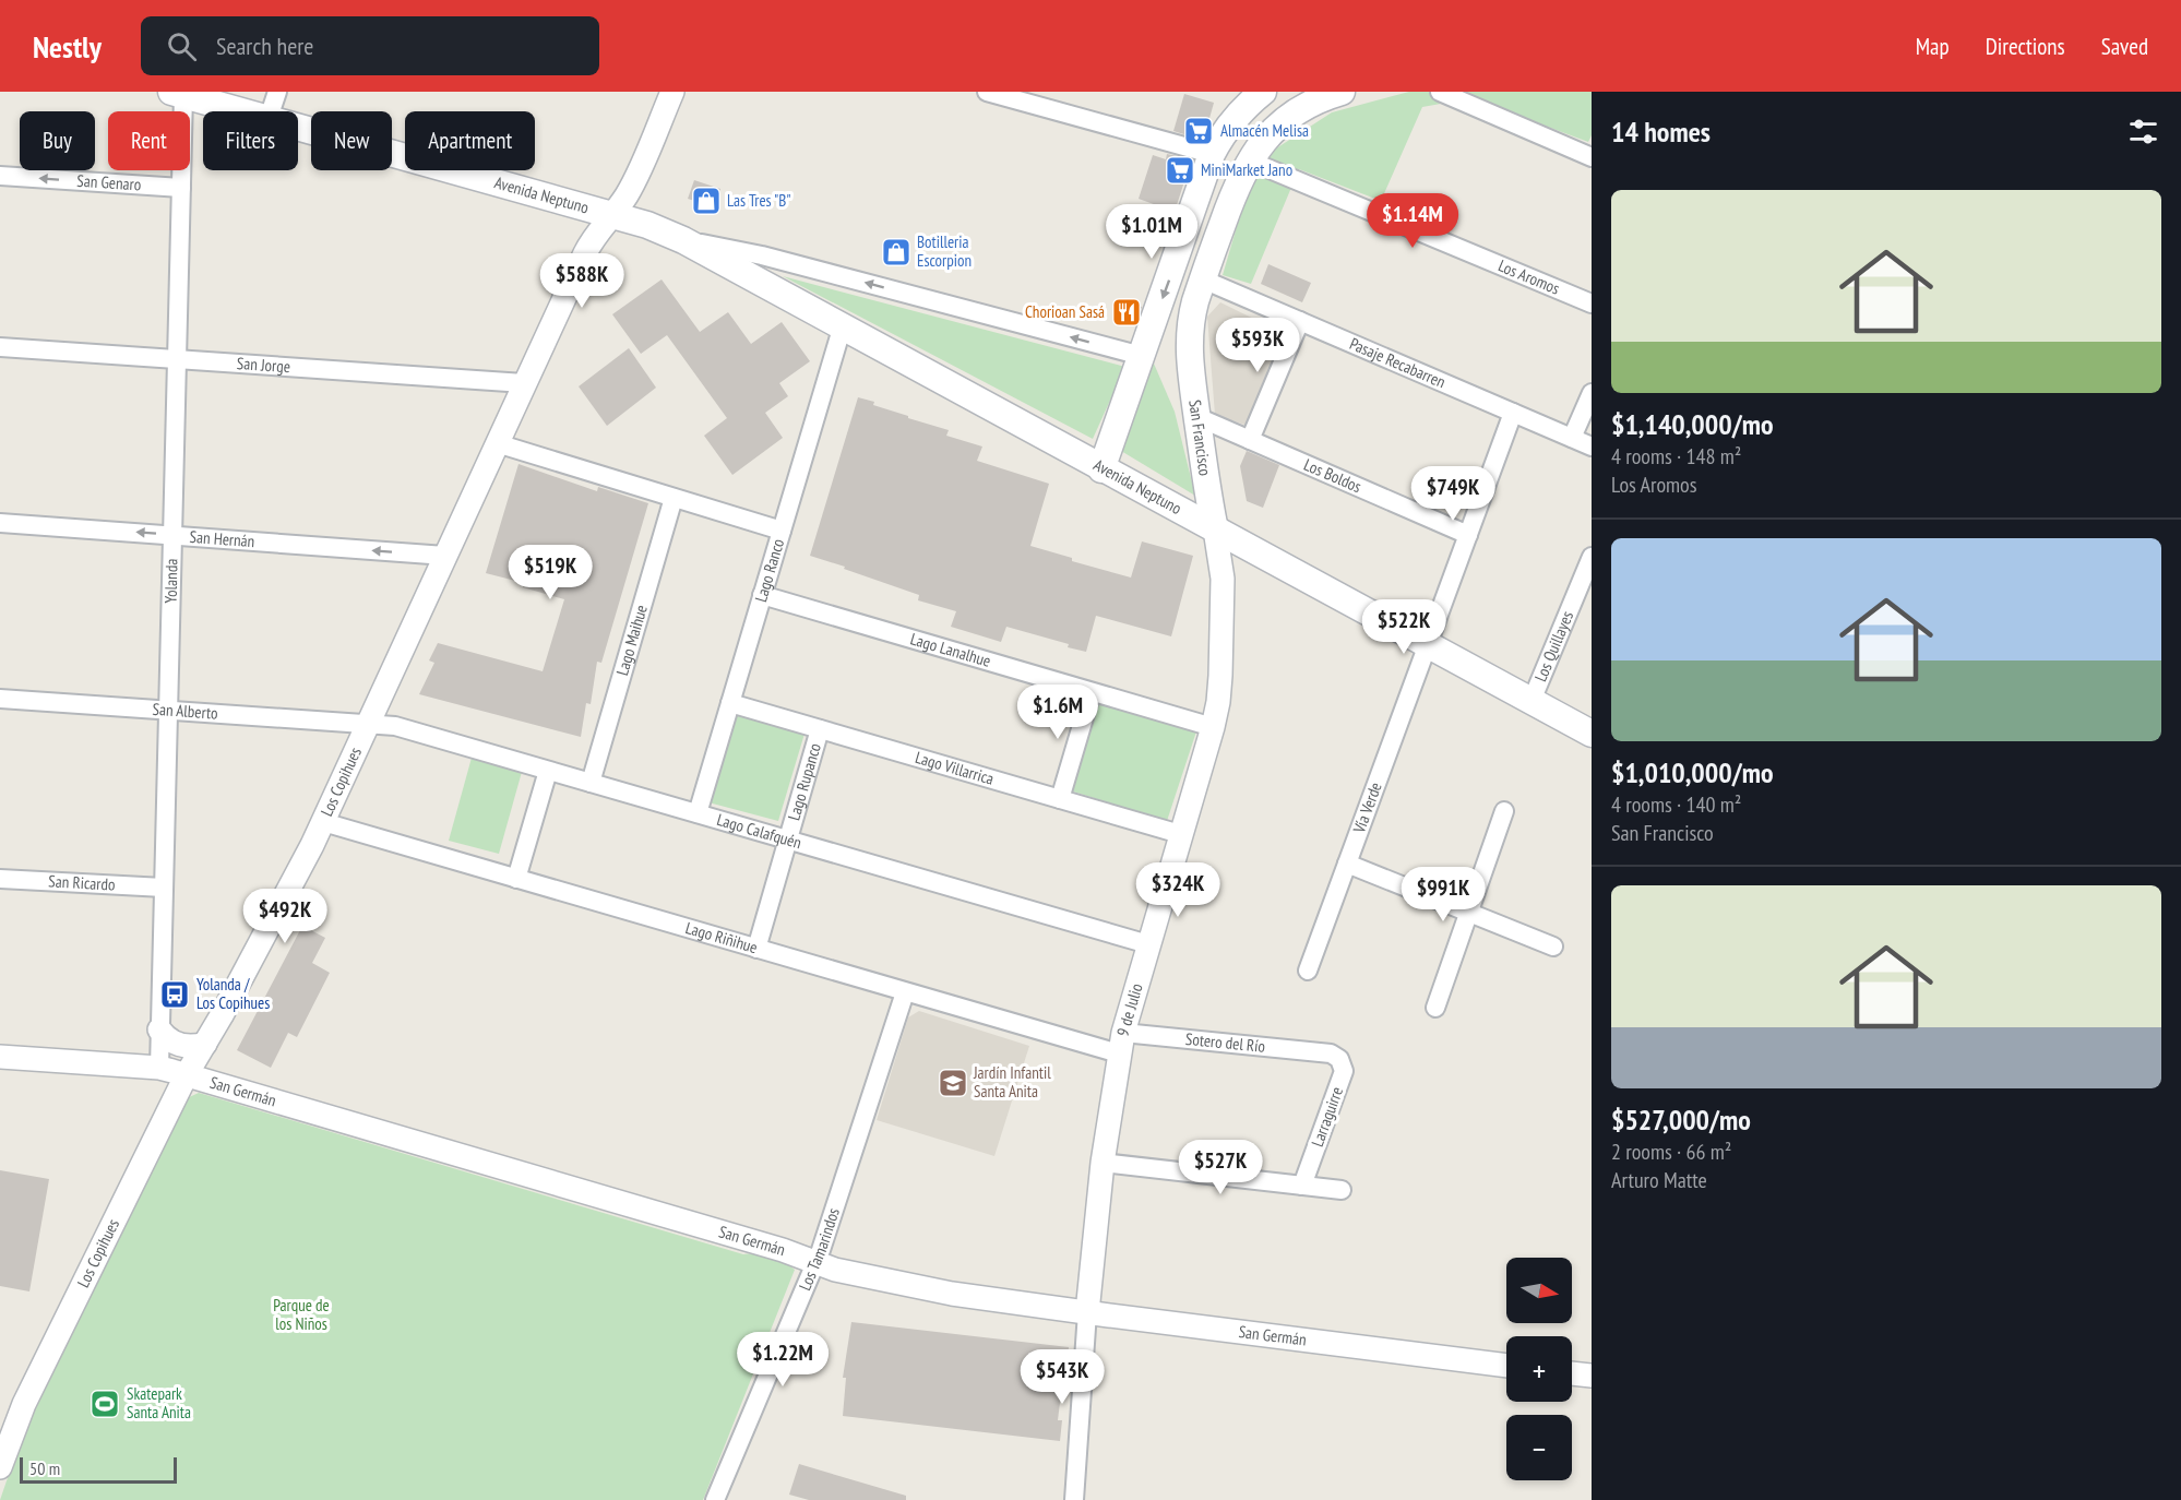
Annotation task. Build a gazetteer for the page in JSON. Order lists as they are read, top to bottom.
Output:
{
  "streets": {
    "main road": ["Avenida Neptuno", "San Francisco"],
    "street": [
      "San Genaro",
      "Los Aromos",
      "Pasaje Recabarren",
      "San Jorge",
      "Los Boldos",
      "San Hernán",
      "Lago Ranco",
      "Yolanda",
      "Lago Maihue",
      "Los Quillayes",
      "Lago Lanalhue",
      "San Alberto",
      "Lago Villarrica",
      "Los Copihues",
      "Lago Rupanco",
      "Vía Verde",
      "Lago Calafquén",
      "San Ricardo",
      "Lago Riñihue",
      "9 de Julio",
      "Sotero del Río",
      "San Germán",
      "Larraguirre",
      "Los Tamarindos"
    ]
  },
  "crossings": [
    ["San Genaro", "Yolanda"],
    ["Avenida Neptuno", "San Francisco"],
    ["Avenida Neptuno", "Lago Ranco"],
    ["Avenida Neptuno", "Yolanda"],
    ["Avenida Neptuno", "Los Quillayes"],
    ["Avenida Neptuno", "Los Copihues"],
    ["Avenida Neptuno", "Vía Verde"],
    ["Avenida Neptuno", "9 de Julio"],
    ["Los Aromos", "San Francisco"],
    ["Pasaje Recabarren", "San Francisco"],
    ["Pasaje Recabarren", "Vía Verde"],
    ["San Jorge", "Yolanda"],
    ["San Jorge", "Los Copihues"],
    ["San Francisco", "Los Boldos"],
    ["San Francisco", "9 de Julio"],
    ["Los Boldos", "Vía Verde"],
    ["San Hernán", "Yolanda"],
    ["San Hernán", "Los Copihues"],
    ["Lago Ranco", "Lago Lanalhue"],
    ["Lago Ranco", "Lago Villarrica"],
    ["Lago Ranco", "Lago Calafquén"],
    ["Yolanda", "San Alberto"],
    ["Yolanda", "San Ricardo"],
    ["Yolanda", "San Germán"],
    ["Lago Maihue", "Lago Calafquén"],
    ["Lago Lanalhue", "9 de Julio"],
    ["San Alberto", "Los Copihues"],
    ["San Alberto", "Lago Calafquén"],
    ["Lago Villarrica", "Lago Rupanco"],
    ["Lago Villarrica", "9 de Julio"],
    ["Los Copihues", "Lago Calafquén"],
    ["Los Copihues", "Lago Riñihue"],
    ["Los Copihues", "San Germán"],
    ["Lago Rupanco", "Lago Calafquén"],
    ["Lago Rupanco", "Lago Riñihue"],
    ["Lago Calafquén", "9 de Julio"],
    ["Lago Riñihue", "9 de Julio"],
    ["Lago Riñihue", "Sotero del Río"],
    ["Lago Riñihue", "Los Tamarindos"],
    ["9 de Julio", "Sotero del Río"],
    ["9 de Julio", "San Germán"],
    ["Sotero del Río", "Larraguirre"],
    ["San Germán", "Los Tamarindos"]
  ],
  "one_way": ["San Genaro", "San Hernán"],
  "parks": ["Parque de los Niños"],
  "places": {
    "supermarket": ["Almacén Melisa", "MiniMarket Jano"],
    "shop": ["Las Tres \"B\"", "Botilleria Escorpion"],
    "restaurant": ["Chorioan Sasá"],
    "bus stop": ["Yolanda / Los Copihues"],
    "school or university": ["Jardín Infantil Santa Anita"],
    "sports": ["Skatepark Santa Anita"]
  },
  "scale_bar": "50 m",
  "north": "right",
  "page": {
    "header": "Nestly",
    "search": "Search here",
    "nav": ["Map", "Directions", "Saved"],
    "heading": "14 homes",
    "chip": [
      "Buy",
      "Rent",
      "Filters",
      "New",
      "Apartment"
    ],
    "list": [
      {
        "name": "$1,140,000/mo",
        "note": "4 rooms · 148 m² · Los Aromos"
      },
      {
        "name": "$1,010,000/mo",
        "note": "4 rooms · 140 m² · San Francisco"
      },
      {
        "name": "$527,000/mo",
        "note": "2 rooms · 66 m² · Arturo Matte"
      }
    ],
    "price": [
      "$1.14M",
      "$1.01M",
      "$588K",
      "$593K",
      "$749K",
      "$519K",
      "$522K",
      "$1.6M",
      "$324K",
      "$991K",
      "$492K",
      "$527K",
      "$1.22M",
      "$543K"
    ],
    "map_buttons": ["+", "−"],
    "scale": "50 m"
  }
}
